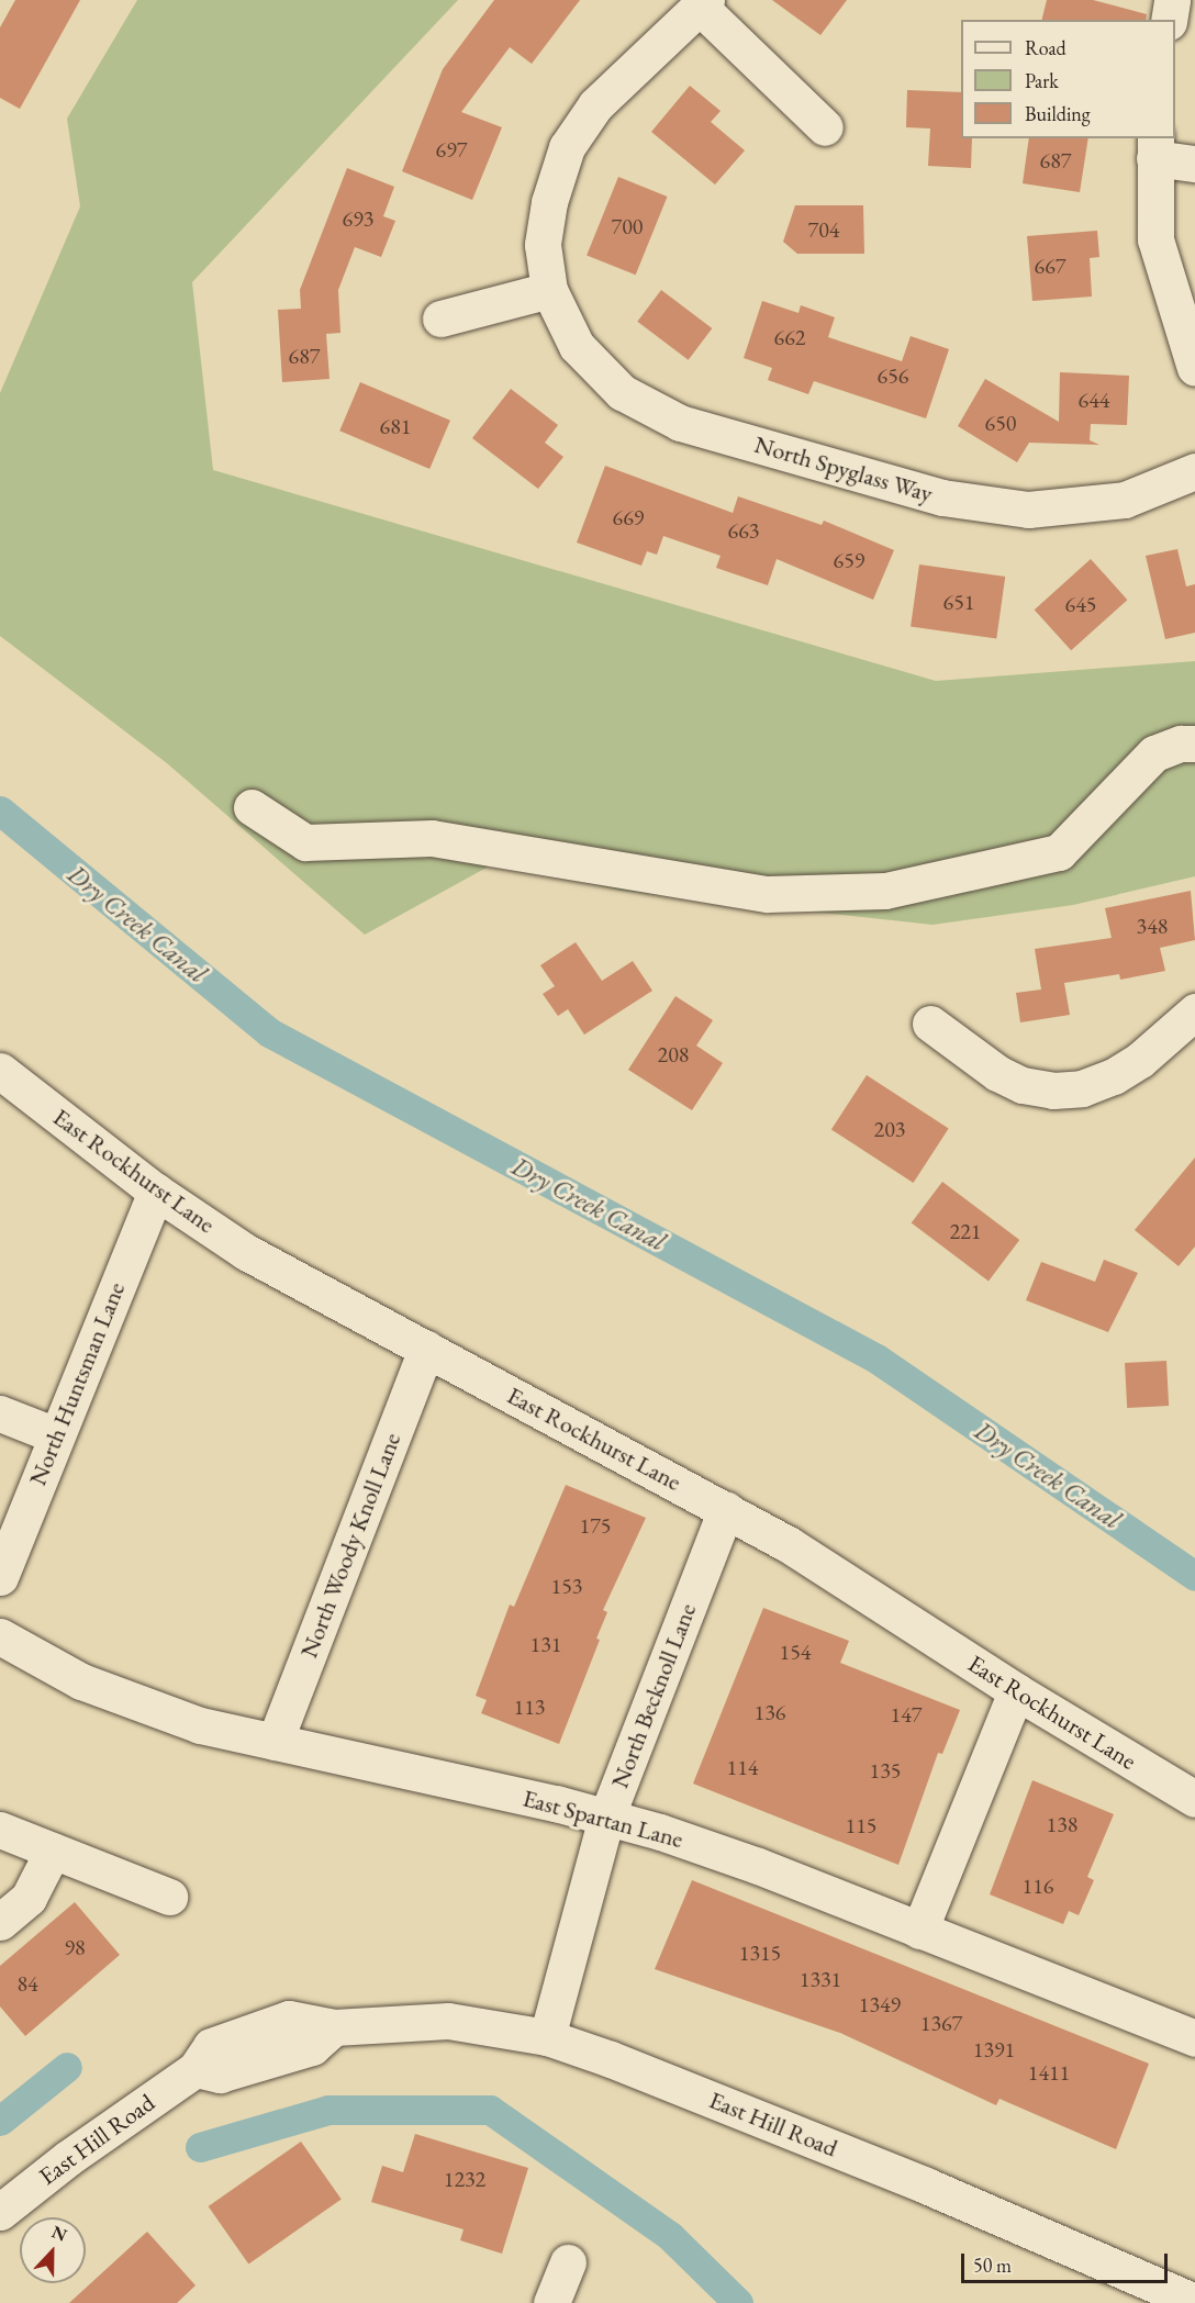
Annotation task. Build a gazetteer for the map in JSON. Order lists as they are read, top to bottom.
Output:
{
  "streets": {
    "street": [
      "North Spyglass Way",
      "East Rockhurst Lane",
      "North Huntsman Lane",
      "North Woody Knoll Lane",
      "North Becknoll Lane",
      "East Spartan Lane",
      "East Hill Road"
    ]
  },
  "crossings": [
    ["East Rockhurst Lane", "North Huntsman Lane"],
    ["East Rockhurst Lane", "North Woody Knoll Lane"],
    ["East Rockhurst Lane", "North Becknoll Lane"],
    ["North Woody Knoll Lane", "East Spartan Lane"],
    ["North Becknoll Lane", "East Spartan Lane"],
    ["North Becknoll Lane", "East Hill Road"]
  ],
  "water": ["Dry Creek Canal"],
  "house_numbers": [
    "697",
    "687",
    "693",
    "700",
    "704",
    "667",
    "662",
    "687",
    "656",
    "644",
    "650",
    "681",
    "669",
    "663",
    "659",
    "651",
    "645",
    "348",
    "208",
    "203",
    "221",
    "175",
    "153",
    "131",
    "154",
    "113",
    "136",
    "147",
    "114",
    "135",
    "138",
    "115",
    "116",
    "98",
    "1315",
    "1331",
    "84",
    "1349",
    "1367",
    "1391",
    "1411",
    "1232"
  ],
  "legend": ["Road", "Park", "Building"],
  "scale_bar": "50 m",
  "north": "top"
}
